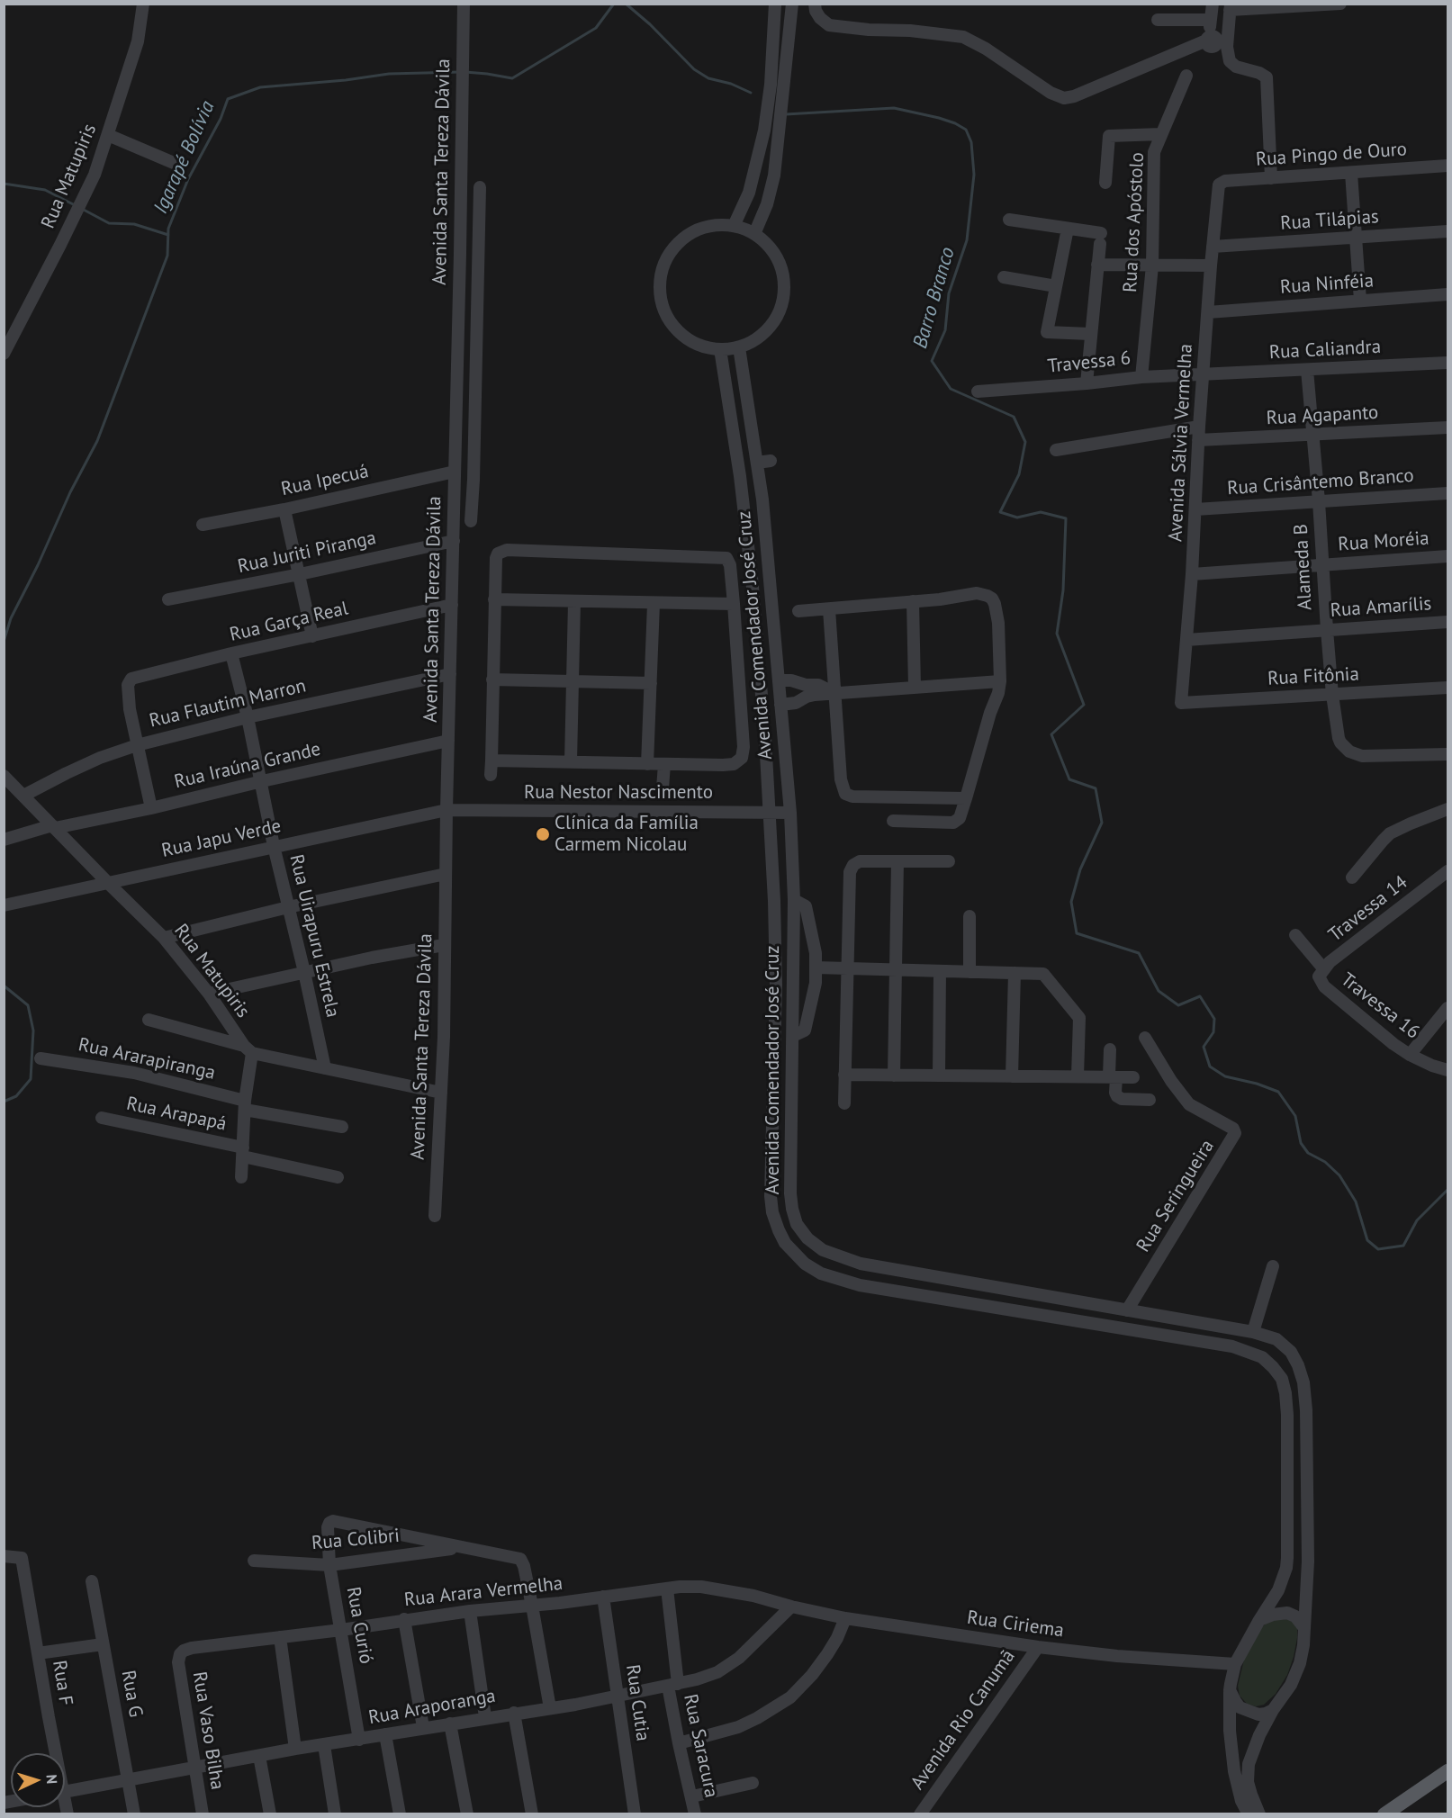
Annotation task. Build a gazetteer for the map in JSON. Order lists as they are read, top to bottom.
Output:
{
  "streets": {
    "street": [
      "Rua Pingo de Ouro",
      "Avenida Santa Tereza Dávila",
      "Rua Matupiris",
      "Rua Tilápias",
      "Rua dos Apóstolo",
      "Rua Ninféia",
      "Rua Caliandra",
      "Travessa 6",
      "Rua Agapanto",
      "Avenida Sálvia Vermelha",
      "Rua Ipecuá",
      "Rua Crisântemo Branco",
      "Rua Moréia",
      "Rua Juriti Piranga",
      "Alameda B",
      "Rua Amarílis",
      "Rua Garça Real",
      "Avenida Comendador José Cruz",
      "Rua Fitônia",
      "Rua Flautim Marron",
      "Rua Iraúna Grande",
      "Rua Nestor Nascimento",
      "Rua Japu Verde",
      "Travessa 14",
      "Rua Uirapuru Estrela",
      "Travessa 16",
      "Rua Ararapiranga",
      "Rua Arapapá",
      "Rua Seringueira",
      "Rua Colibri",
      "Rua Arara Vermelha",
      "Rua Ciriema",
      "Rua Curió",
      "Rua F",
      "Rua G",
      "Rua Cutia",
      "Rua Araporanga",
      "Avenida Rio Canumã",
      "Rua Vaso Bilha",
      "Rua Saracura"
    ]
  },
  "crossings": [
    ["Rua Pingo de Ouro", "Avenida Sálvia Vermelha"],
    ["Avenida Santa Tereza Dávila", "Rua Ipecuá"],
    ["Avenida Santa Tereza Dávila", "Rua Juriti Piranga"],
    ["Avenida Santa Tereza Dávila", "Rua Garça Real"],
    ["Avenida Santa Tereza Dávila", "Rua Flautim Marron"],
    ["Avenida Santa Tereza Dávila", "Rua Iraúna Grande"],
    ["Avenida Santa Tereza Dávila", "Rua Nestor Nascimento"],
    ["Avenida Santa Tereza Dávila", "Rua Japu Verde"],
    ["Rua Matupiris", "Rua Flautim Marron"],
    ["Rua Matupiris", "Rua Iraúna Grande"],
    ["Rua Matupiris", "Rua Japu Verde"],
    ["Rua Tilápias", "Avenida Sálvia Vermelha"],
    ["Rua dos Apóstolo", "Travessa 6"],
    ["Rua Ninféia", "Avenida Sálvia Vermelha"],
    ["Rua Caliandra", "Travessa 6"],
    ["Rua Caliandra", "Avenida Sálvia Vermelha"],
    ["Rua Caliandra", "Alameda B"],
    ["Travessa 6", "Avenida Sálvia Vermelha"],
    ["Rua Agapanto", "Avenida Sálvia Vermelha"],
    ["Rua Agapanto", "Alameda B"],
    ["Avenida Sálvia Vermelha", "Rua Crisântemo Branco"],
    ["Avenida Sálvia Vermelha", "Rua Moréia"],
    ["Avenida Sálvia Vermelha", "Rua Amarílis"],
    ["Avenida Sálvia Vermelha", "Rua Fitônia"],
    ["Rua Crisântemo Branco", "Alameda B"],
    ["Rua Moréia", "Alameda B"],
    ["Alameda B", "Rua Amarílis"],
    ["Alameda B", "Rua Fitônia"],
    ["Rua Garça Real", "Rua Flautim Marron"],
    ["Rua Garça Real", "Rua Uirapuru Estrela"],
    ["Avenida Comendador José Cruz", "Rua Nestor Nascimento"],
    ["Avenida Comendador José Cruz", "Rua Seringueira"],
    ["Avenida Comendador José Cruz", "Rua Ciriema"],
    ["Rua Flautim Marron", "Rua Uirapuru Estrela"],
    ["Rua Iraúna Grande", "Rua Uirapuru Estrela"],
    ["Rua Nestor Nascimento", "Rua Japu Verde"],
    ["Rua Japu Verde", "Rua Uirapuru Estrela"],
    ["Travessa 14", "Travessa 16"],
    ["Rua Colibri", "Rua Arara Vermelha"],
    ["Rua Colibri", "Rua Curió"],
    ["Rua Arara Vermelha", "Rua Ciriema"],
    ["Rua Arara Vermelha", "Rua Curió"],
    ["Rua Arara Vermelha", "Rua Cutia"],
    ["Rua Arara Vermelha", "Rua Araporanga"],
    ["Rua Arara Vermelha", "Rua Vaso Bilha"],
    ["Rua Arara Vermelha", "Rua Saracura"],
    ["Rua Ciriema", "Rua Araporanga"],
    ["Rua Ciriema", "Avenida Rio Canumã"],
    ["Rua Curió", "Rua Araporanga"],
    ["Rua G", "Rua Araporanga"],
    ["Rua Cutia", "Rua Araporanga"],
    ["Rua Araporanga", "Rua Vaso Bilha"],
    ["Rua Araporanga", "Rua Saracura"]
  ],
  "water": ["Igarapé Bolívia", "Barro Branco"],
  "places": ["Clínica da Família Carmem Nicolau"],
  "north": "right"
}
